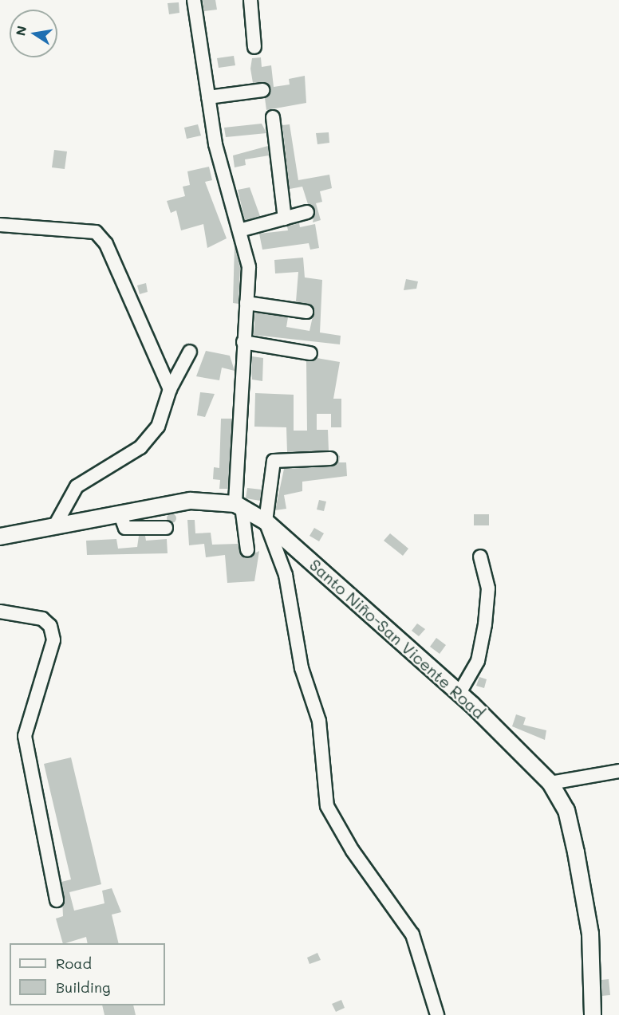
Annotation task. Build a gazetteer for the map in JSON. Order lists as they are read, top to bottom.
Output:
{
  "streets": {
    "main road": ["Santo Niño-San Vicente Road"]
  },
  "legend": ["Road", "Building"],
  "north": "left"
}
